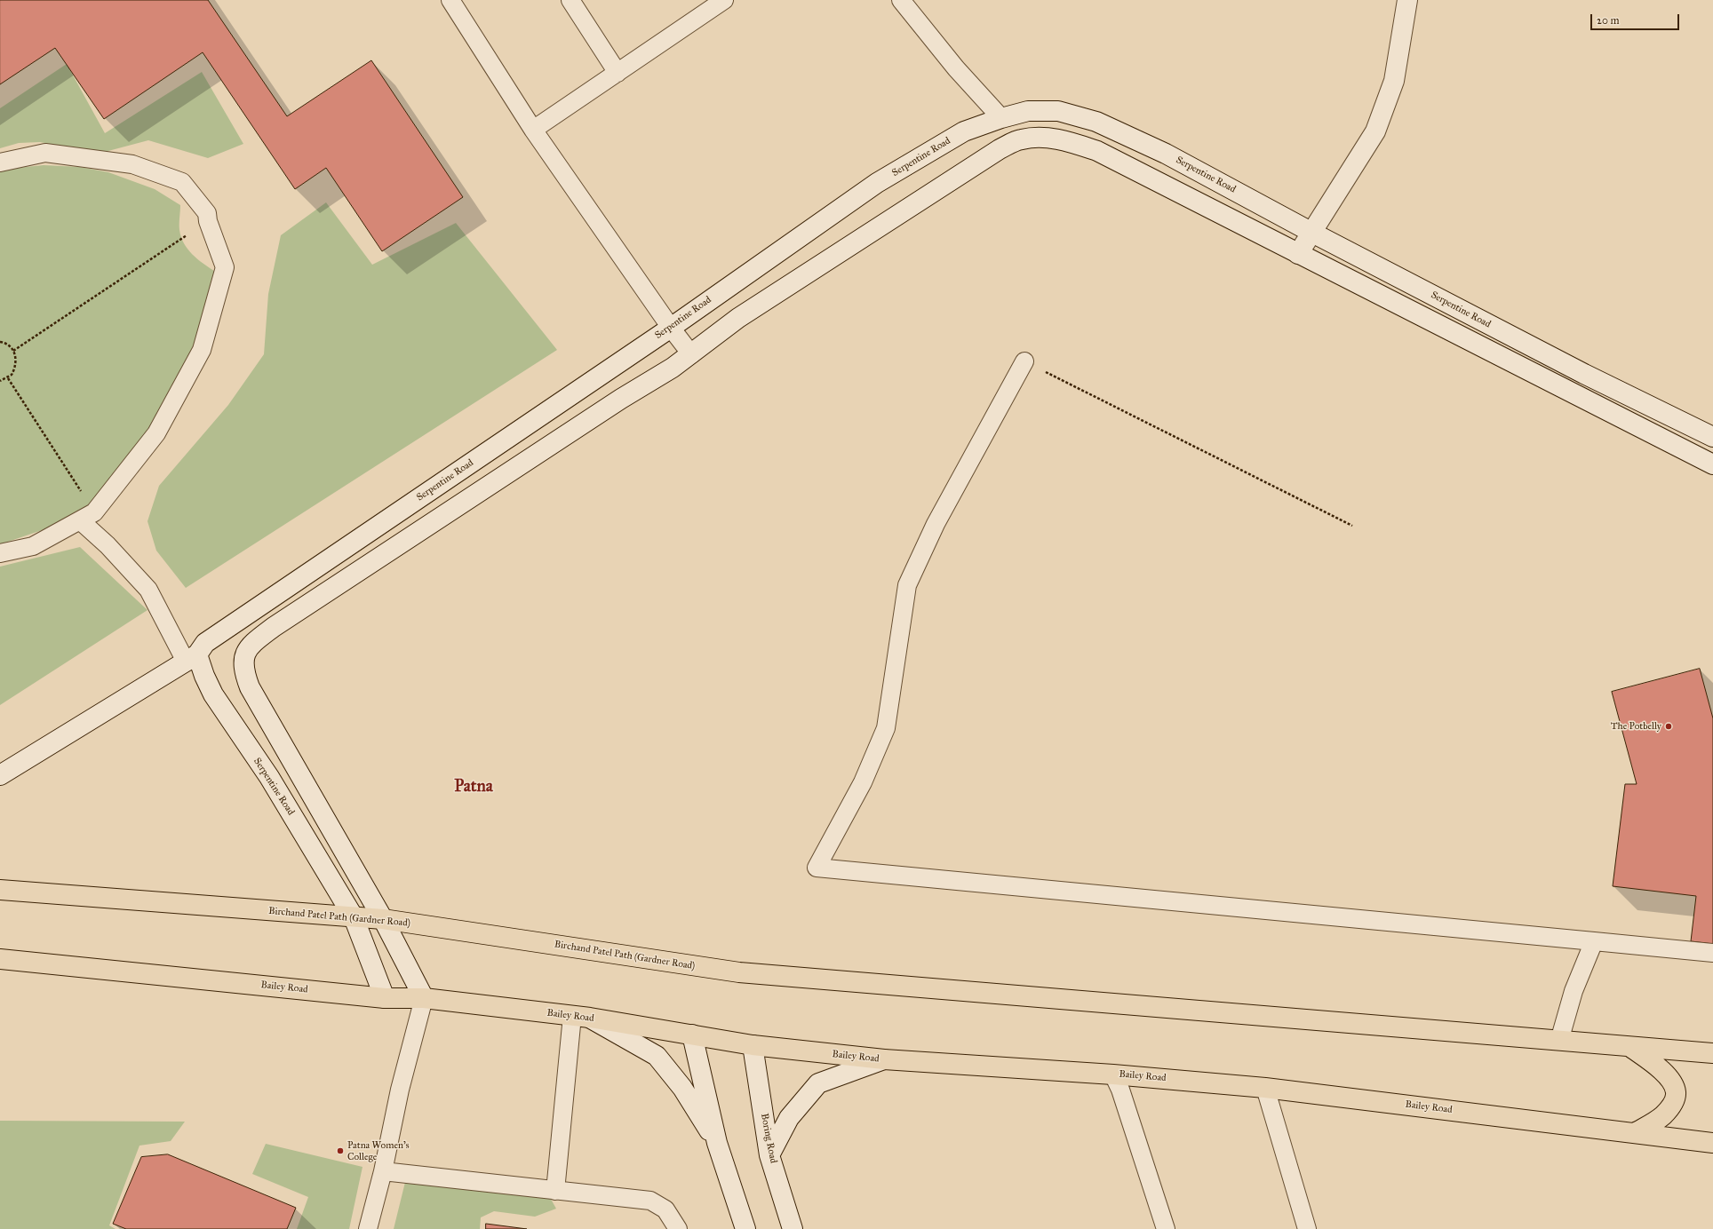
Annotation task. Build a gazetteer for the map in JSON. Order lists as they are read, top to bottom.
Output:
{
  "streets": {
    "highway": ["Birchand Patel Path (Gardner Road)", "Bailey Road"],
    "street": ["Serpentine Road", "Boring Road"]
  },
  "crossings": [
    ["Serpentine Road", "Birchand Patel Path (Gardner Road)"],
    ["Serpentine Road", "Bailey Road"],
    ["Bailey Road", "Boring Road"]
  ],
  "districts": ["Patna"],
  "places": ["The Potbelly", "Patna Women's College"],
  "scale_bar": "20 m"
}
